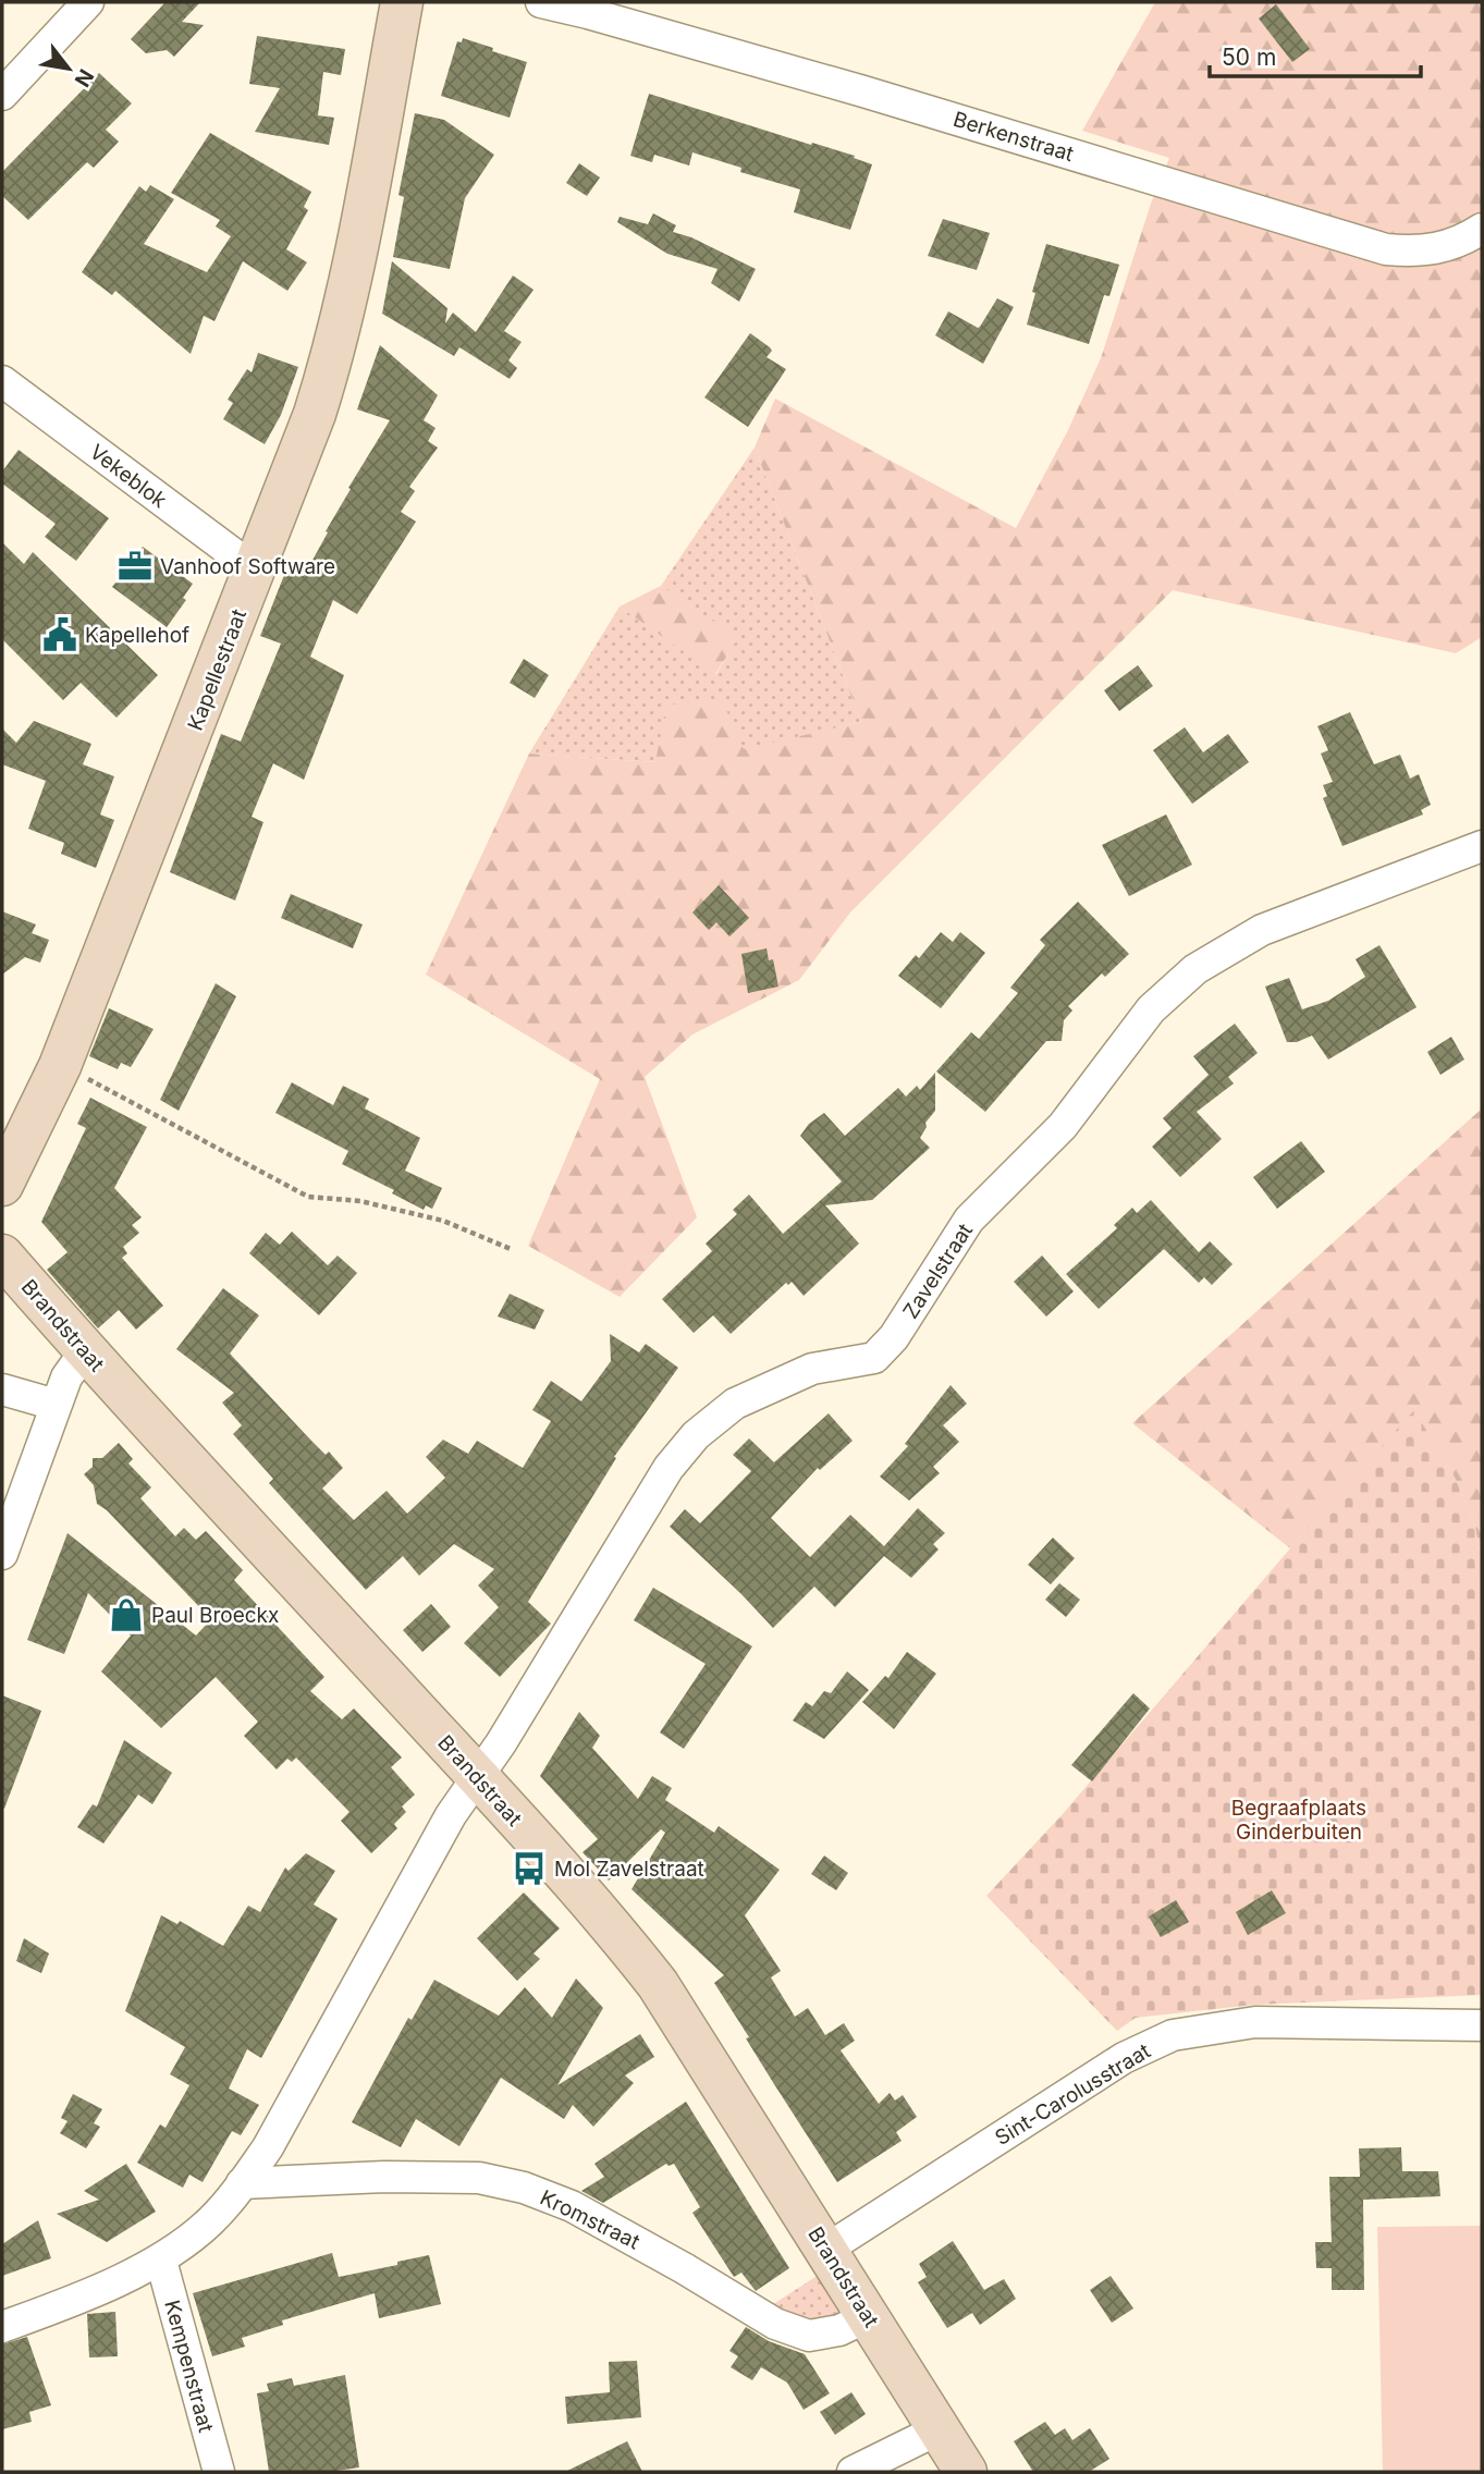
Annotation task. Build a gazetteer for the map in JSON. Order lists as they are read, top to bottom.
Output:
{
  "streets": {
    "street": [
      "Berkenstraat",
      "Vekeblok",
      "Kapellestraat",
      "Zavelstraat",
      "Brandstraat",
      "Sint-Carolusstraat",
      "Kromstraat",
      "Kempenstraat"
    ]
  },
  "crossings": [
    ["Vekeblok", "Kapellestraat"],
    ["Zavelstraat", "Brandstraat"],
    ["Brandstraat", "Sint-Carolusstraat"],
    ["Brandstraat", "Kromstraat"]
  ],
  "parks": ["Begraafplaats Ginderbuiten"],
  "places": {
    "office": ["Vanhoof Software"],
    "public building": ["Kapellehof"],
    "shop": ["Paul Broeckx"],
    "bus stop": ["Mol Zavelstraat"]
  },
  "scale_bar": "50 m",
  "north": "bottom right"
}
